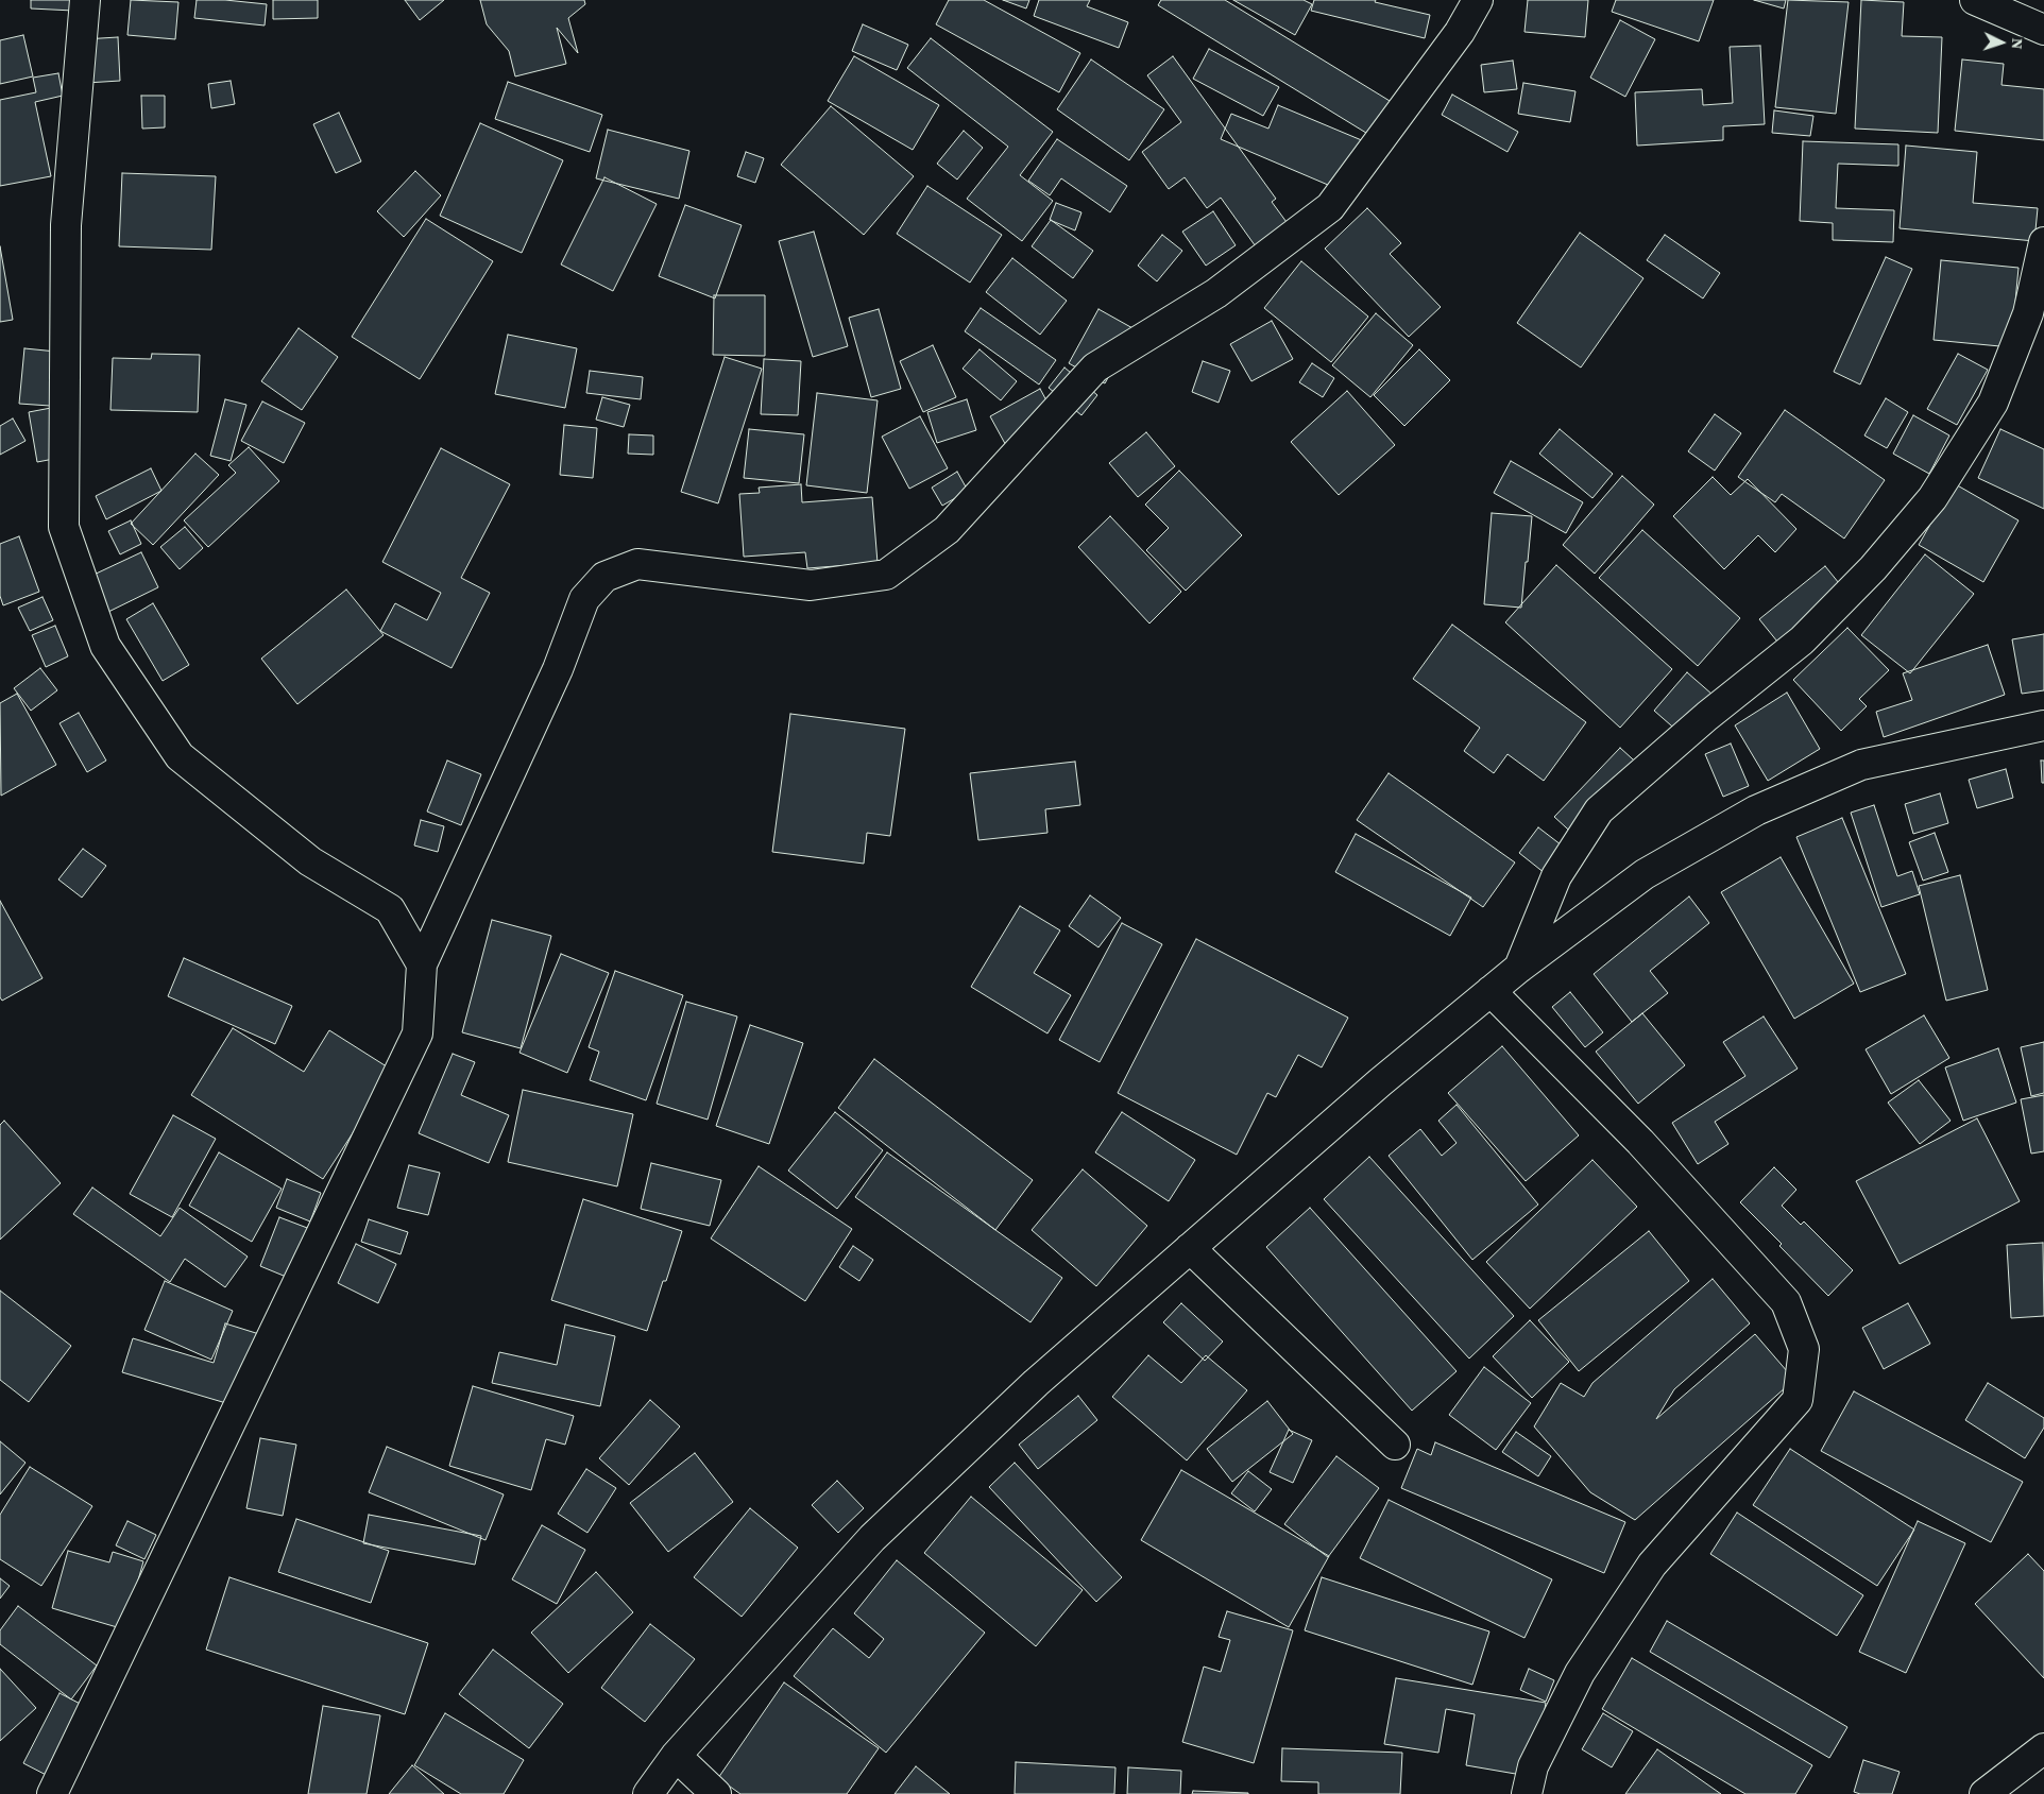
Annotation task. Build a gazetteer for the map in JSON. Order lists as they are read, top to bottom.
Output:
{
  "north": "right"
}
